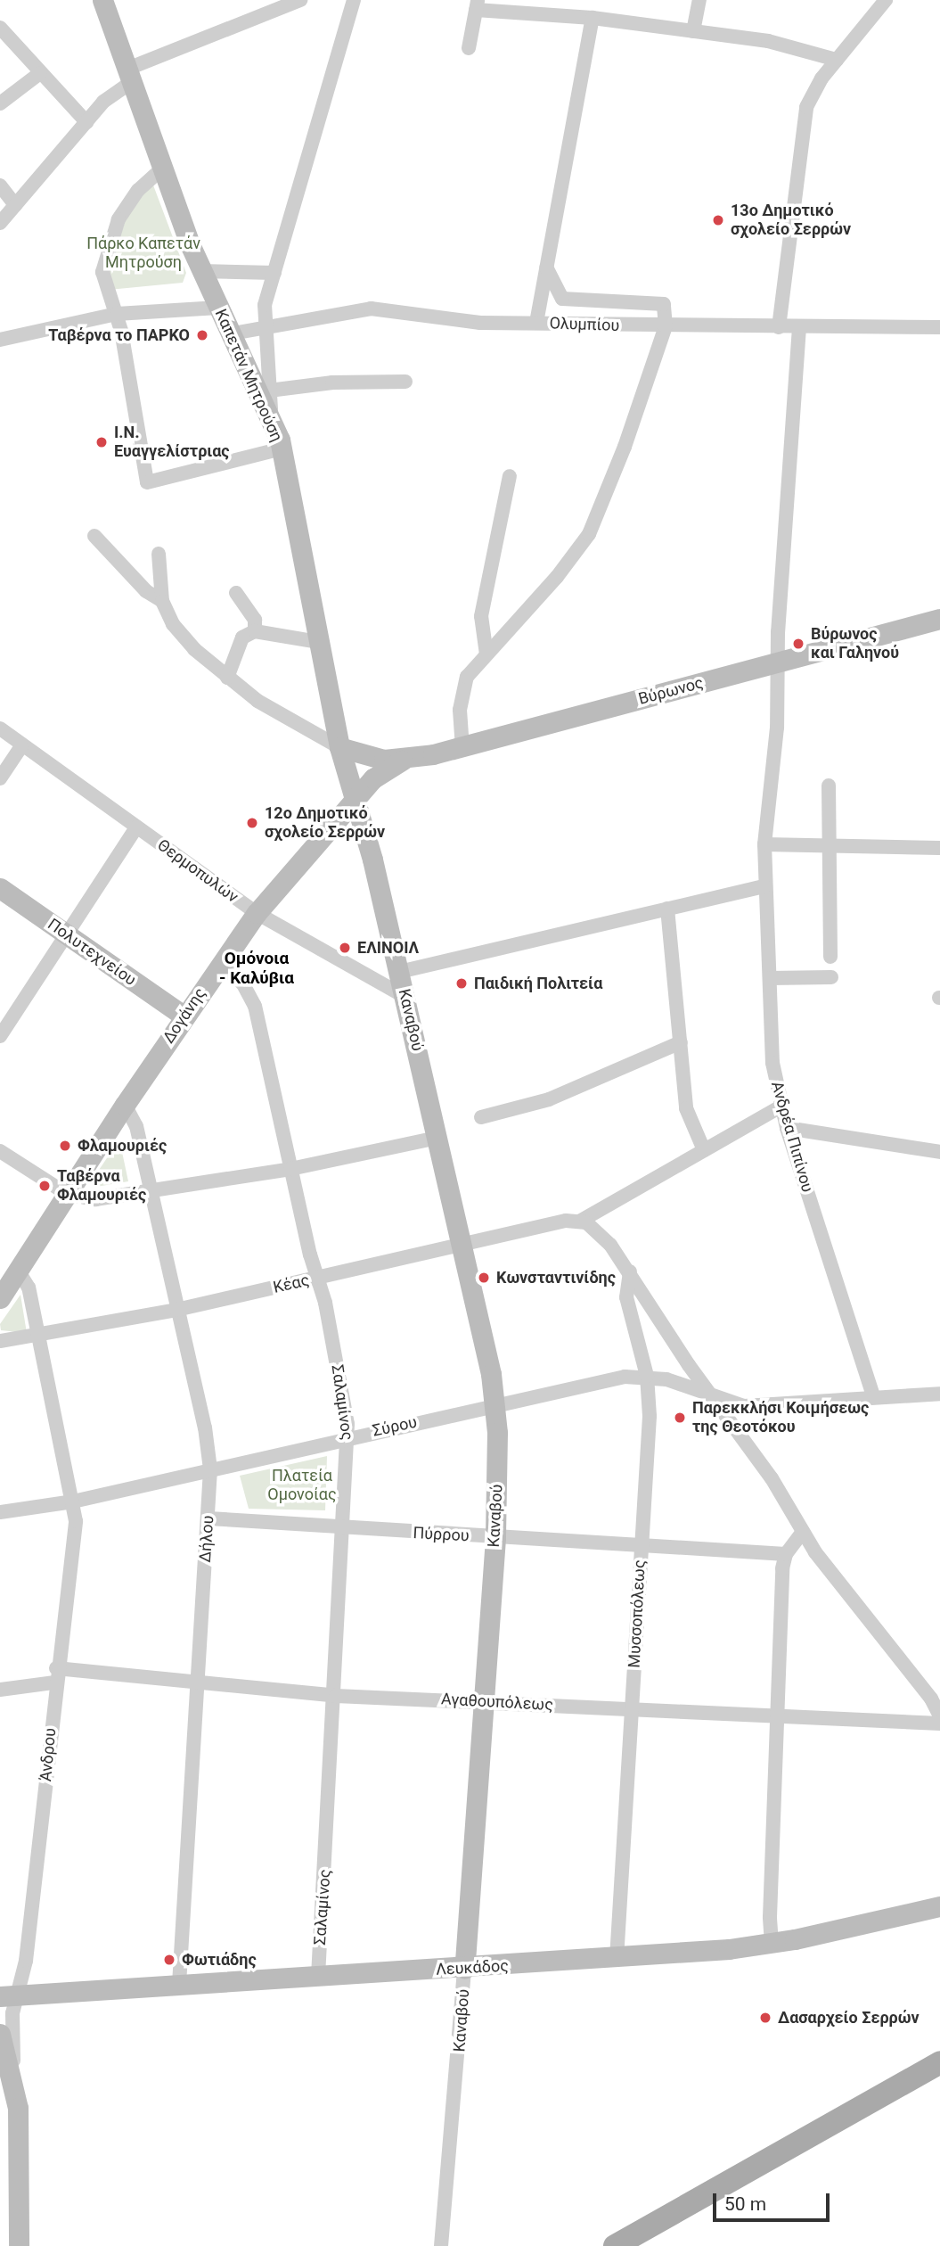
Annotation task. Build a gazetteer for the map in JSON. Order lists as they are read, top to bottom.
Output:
{
  "streets": {
    "street": [
      "Ολυμπίου",
      "Καπετάν Μητρούση",
      "Βύρωνος",
      "Θερμοπυλών",
      "Πολυτεχνείου",
      "Δογάνης",
      "Καναβού",
      "Ανδρέα Πιπίνου",
      "Κέας",
      "Σαλαμίνος",
      "Σύρου",
      "Πύρρου",
      "Δήλου",
      "Μυσσοπόλεως",
      "Αγαθουπόλεως",
      "Άνδρου",
      "Λευκάδος"
    ]
  },
  "crossings": [
    ["Ολυμπίου", "Καπετάν Μητρούση"],
    ["Ολυμπίου", "Ανδρέα Πιπίνου"],
    ["Καπετάν Μητρούση", "Δογάνης"],
    ["Καπετάν Μητρούση", "Καναβού"],
    ["Βύρωνος", "Δογάνης"],
    ["Βύρωνος", "Ανδρέα Πιπίνου"],
    ["Θερμοπυλών", "Δογάνης"],
    ["Θερμοπυλών", "Καναβού"],
    ["Πολυτεχνείου", "Δογάνης"],
    ["Δογάνης", "Καναβού"],
    ["Δογάνης", "Σαλαμίνος"],
    ["Δογάνης", "Δήλου"],
    ["Δογάνης", "Άνδρου"],
    ["Καναβού", "Κέας"],
    ["Καναβού", "Σύρου"],
    ["Καναβού", "Πύρρου"],
    ["Καναβού", "Αγαθουπόλεως"],
    ["Καναβού", "Λευκάδος"],
    ["Ανδρέα Πιπίνου", "Σύρου"],
    ["Κέας", "Σαλαμίνος"],
    ["Κέας", "Δήλου"],
    ["Κέας", "Άνδρου"],
    ["Σαλαμίνος", "Σύρου"],
    ["Σαλαμίνος", "Πύρρου"],
    ["Σαλαμίνος", "Αγαθουπόλεως"],
    ["Σαλαμίνος", "Λευκάδος"],
    ["Σύρου", "Δήλου"],
    ["Σύρου", "Μυσσοπόλεως"],
    ["Σύρου", "Άνδρου"],
    ["Πύρρου", "Δήλου"],
    ["Πύρρου", "Μυσσοπόλεως"],
    ["Δήλου", "Αγαθουπόλεως"],
    ["Δήλου", "Λευκάδος"],
    ["Μυσσοπόλεως", "Αγαθουπόλεως"],
    ["Μυσσοπόλεως", "Λευκάδος"],
    ["Αγαθουπόλεως", "Άνδρου"],
    ["Άνδρου", "Λευκάδος"]
  ],
  "districts": ["Ομόνοια - Καλύβια"],
  "parks": ["Πάρκο Καπετάν Μητρούση", "Πλατεία Ομονοίας"],
  "places": [
    "13ο Δημοτικό σχολείο Σερρών",
    "Ταβέρνα το ΠΑΡΚΟ",
    "Ι.Ν. Ευαγγελίστριας",
    "Βύρωνος και Γαληνού",
    "12ο Δημοτικό σχολείο Σερρών",
    "ΕΛΙΝΟΙΛ",
    "Παιδική Πολιτεία",
    "Φλαμουριές",
    "Ταβέρνα Φλαμουριές",
    "Κωνσταντινίδης",
    "Παρεκκλήσι Κοιμήσεως της Θεοτόκου",
    "Φωτιάδης",
    "Δασαρχείο Σερρών"
  ],
  "scale_bar": "50 m"
}
